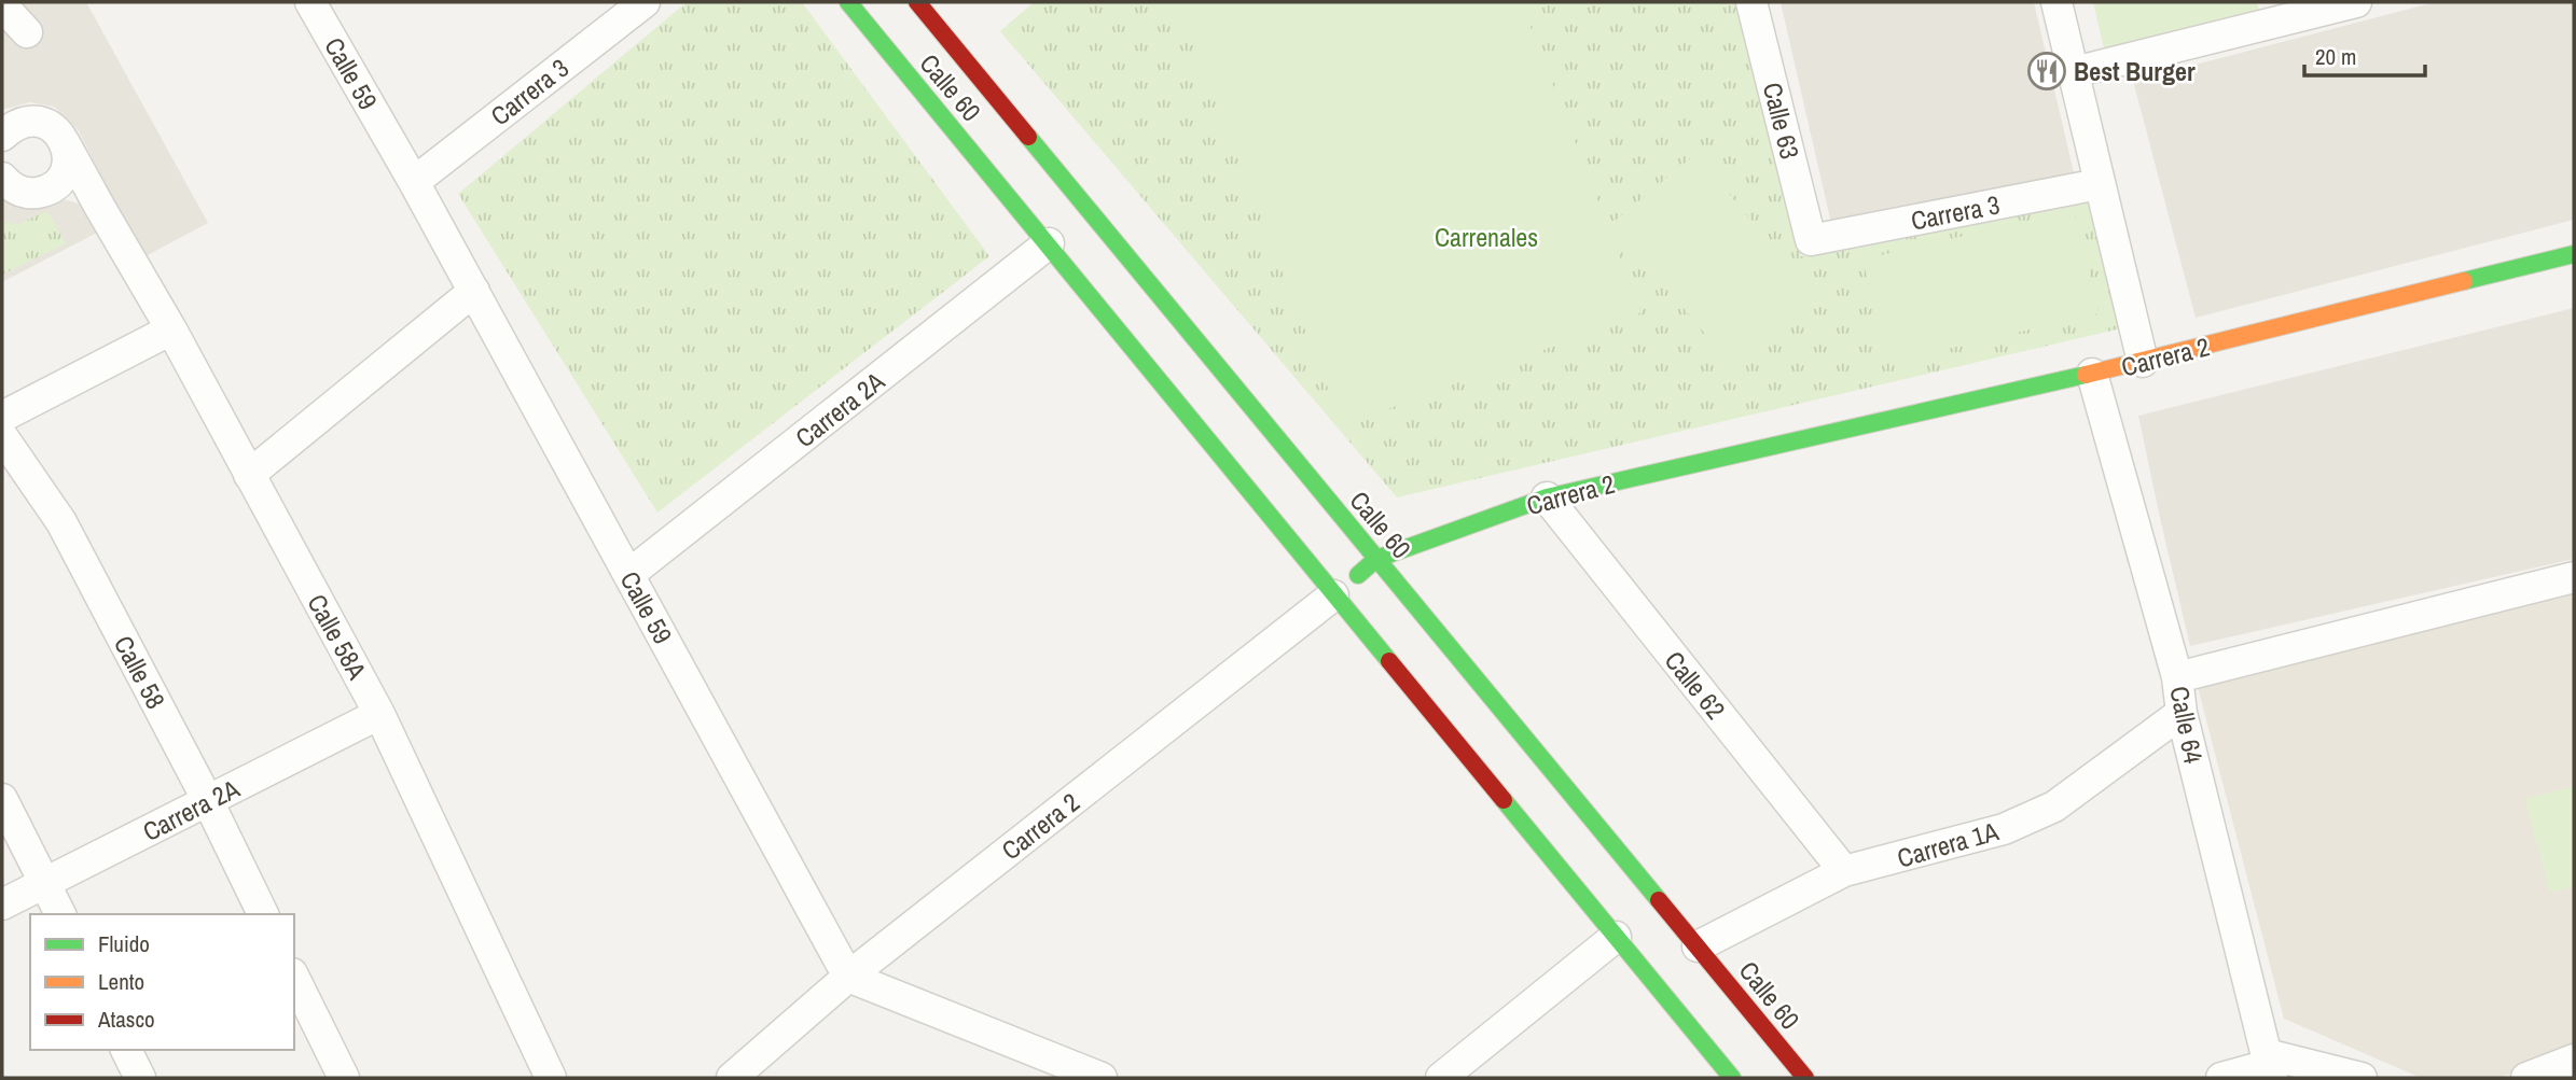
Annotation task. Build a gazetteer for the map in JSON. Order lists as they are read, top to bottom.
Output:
{
  "streets": {
    "main road": ["Calle 60", "Carrera 2"],
    "street": [
      "Calle 59",
      "Carrera 3",
      "Calle 63",
      "Carrera 2A",
      "Calle 58A",
      "Calle 58",
      "Calle 62",
      "Calle 64",
      "Carrera 1A"
    ]
  },
  "crossings": [
    ["Calle 59", "Carrera 3"],
    ["Calle 59", "Carrera 2"],
    ["Calle 59", "Carrera 2A"],
    ["Calle 60", "Carrera 2"],
    ["Calle 60", "Carrera 2A"],
    ["Calle 60", "Carrera 1A"],
    ["Carrera 3", "Calle 63"],
    ["Carrera 2", "Calle 62"],
    ["Carrera 2", "Calle 64"],
    ["Carrera 2A", "Calle 58A"],
    ["Carrera 2A", "Calle 58"],
    ["Calle 62", "Carrera 1A"],
    ["Calle 64", "Carrera 1A"]
  ],
  "parks": ["Carrenales"],
  "places": {
    "restaurant": ["Best Burger"]
  },
  "legend": ["Fluido", "Lento", "Atasco"],
  "scale_bar": "20 m"
}
